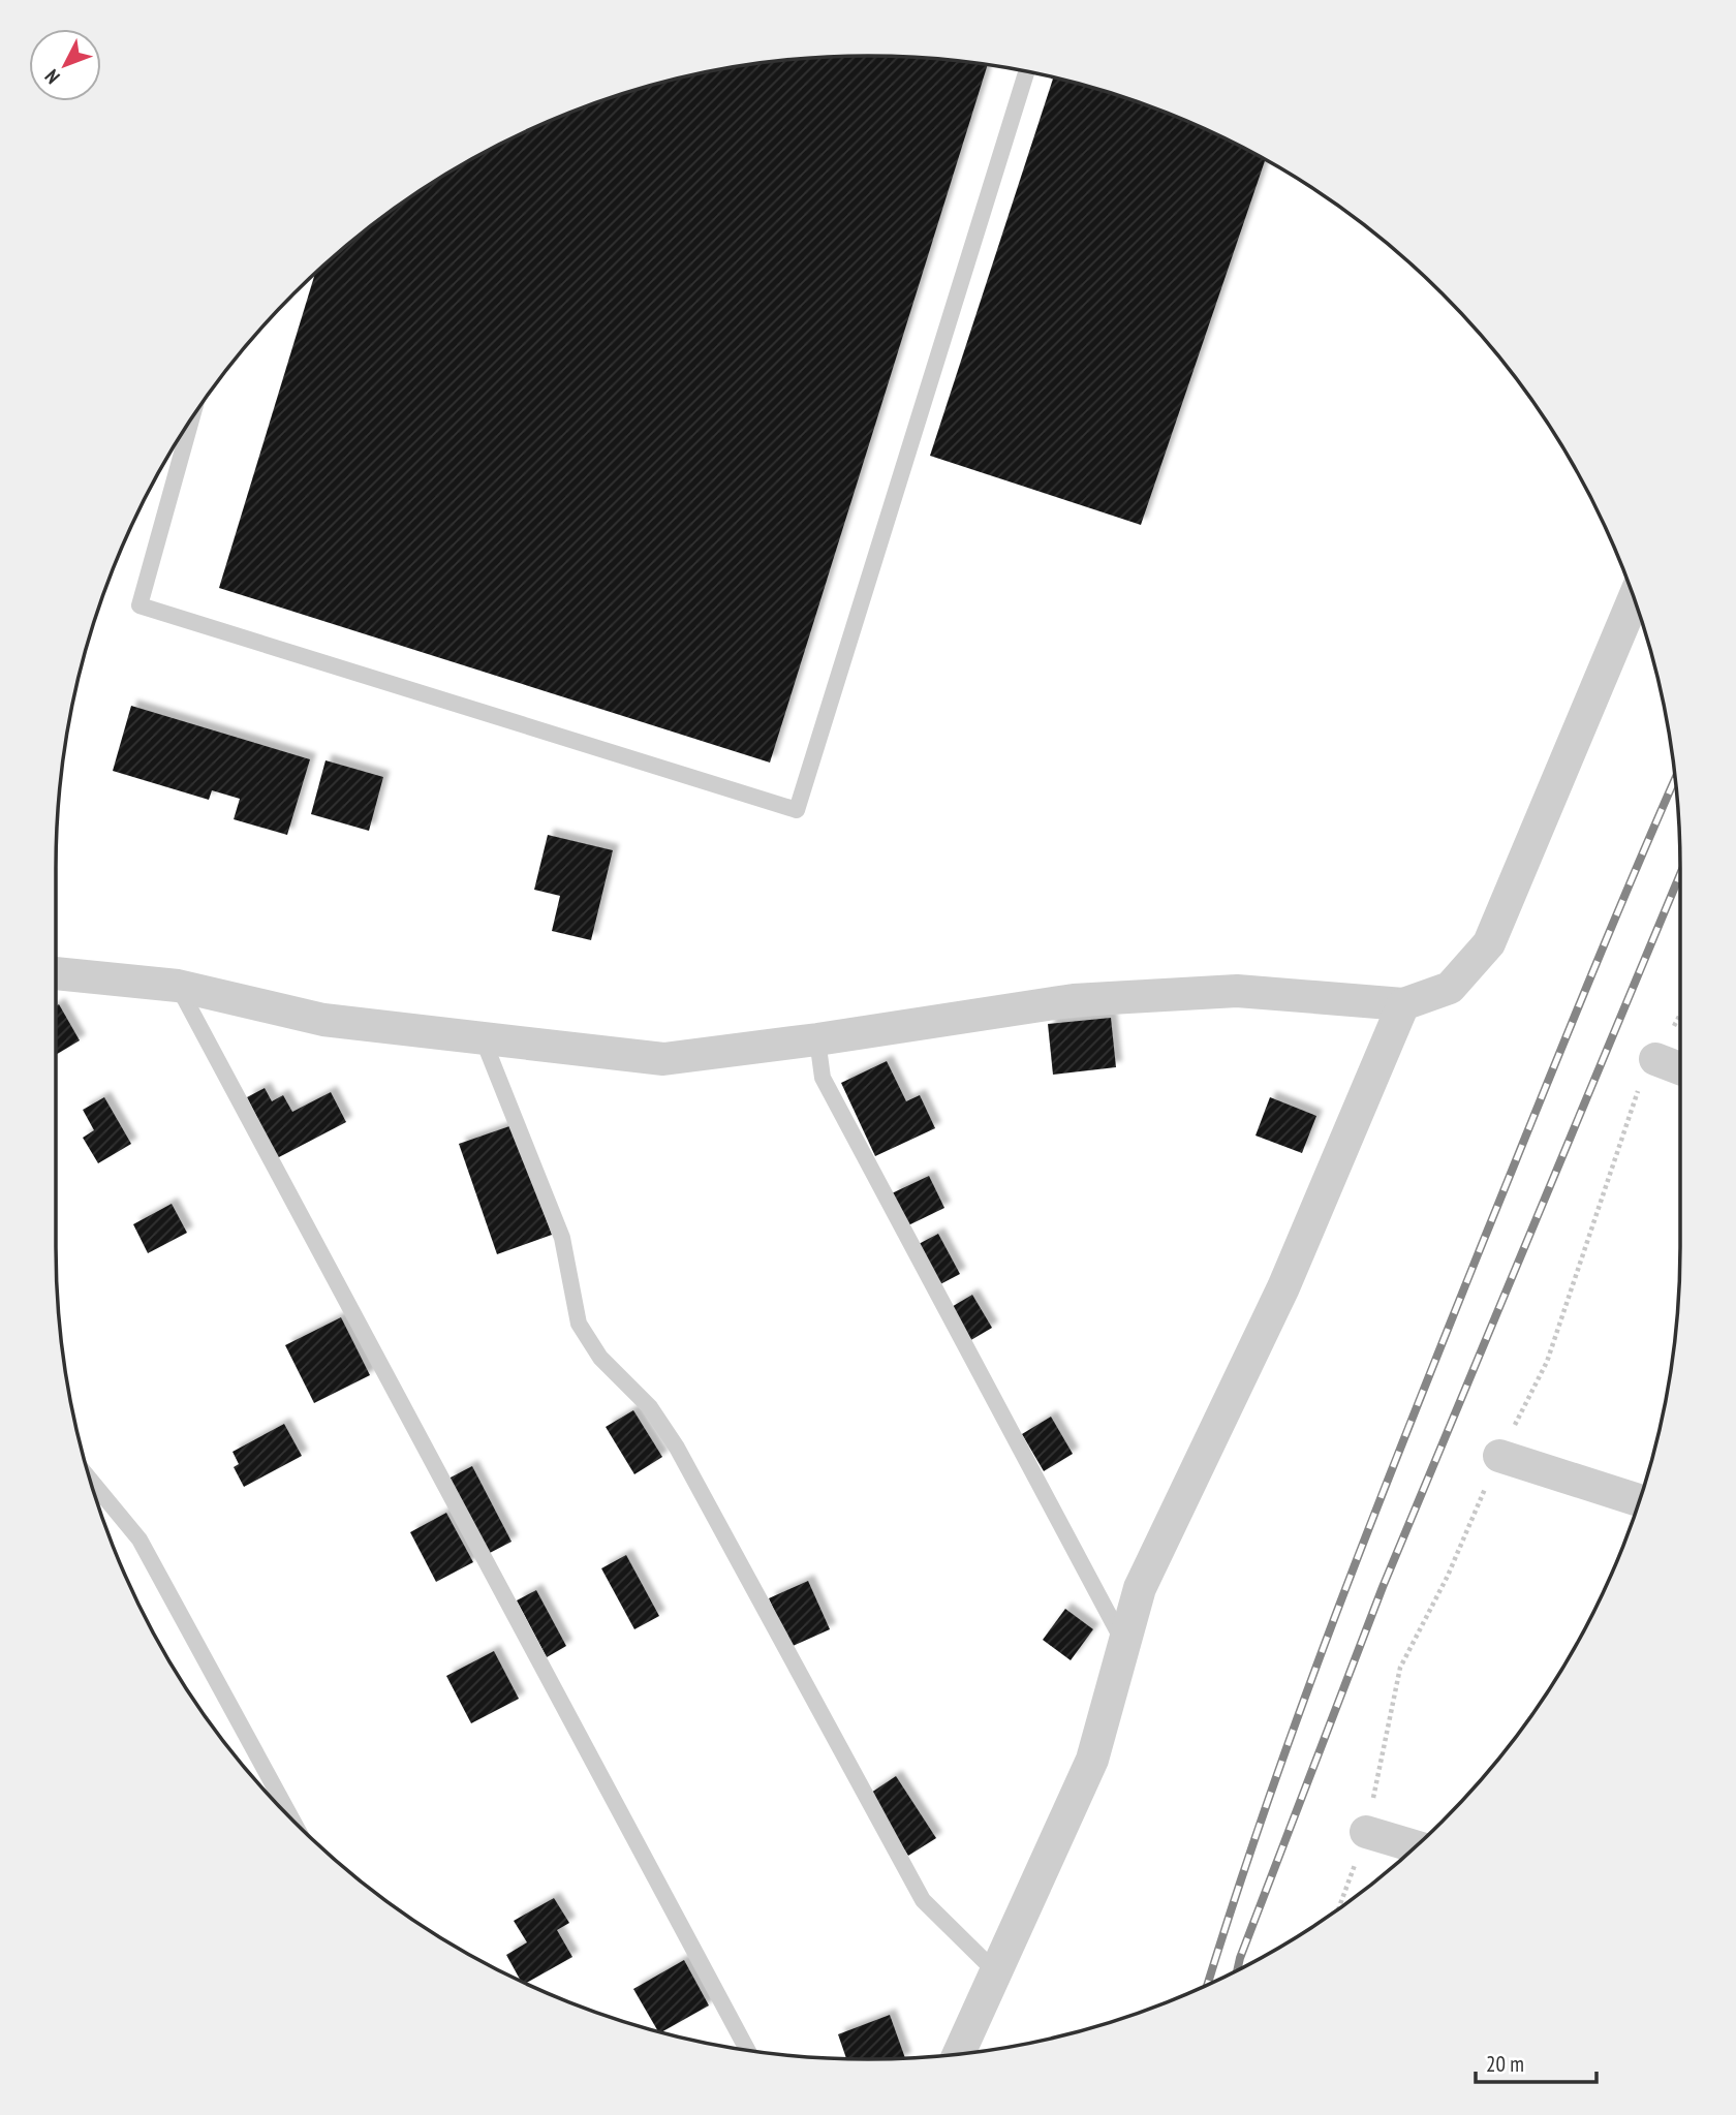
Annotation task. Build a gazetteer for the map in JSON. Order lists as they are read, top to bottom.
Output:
{
  "scale_bar": "20 m",
  "north": "bottom left"
}
